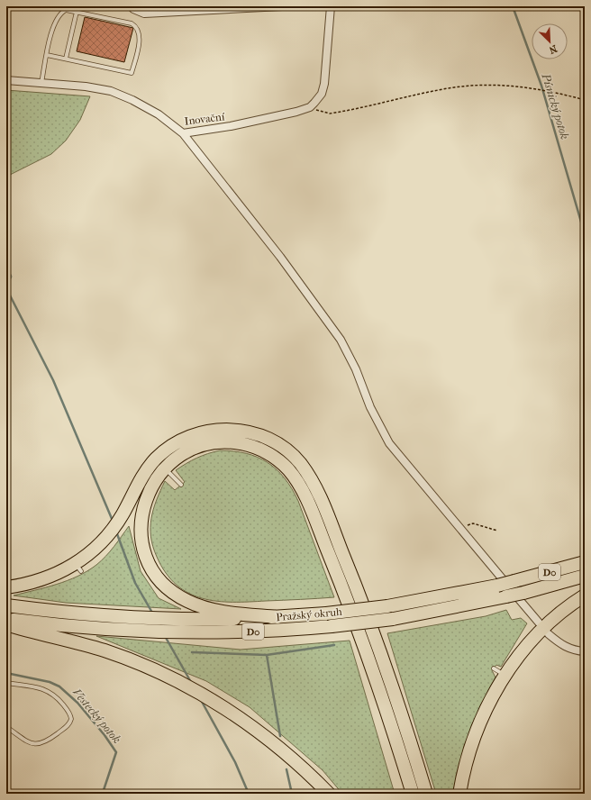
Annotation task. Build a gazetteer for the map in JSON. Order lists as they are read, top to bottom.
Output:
{
  "streets": {
    "highway": ["D0", "Pražský okruh"],
    "street": ["Inovační"]
  },
  "water": ["Písnický potok", "Vestecký potok"],
  "north": "bottom right"
}
